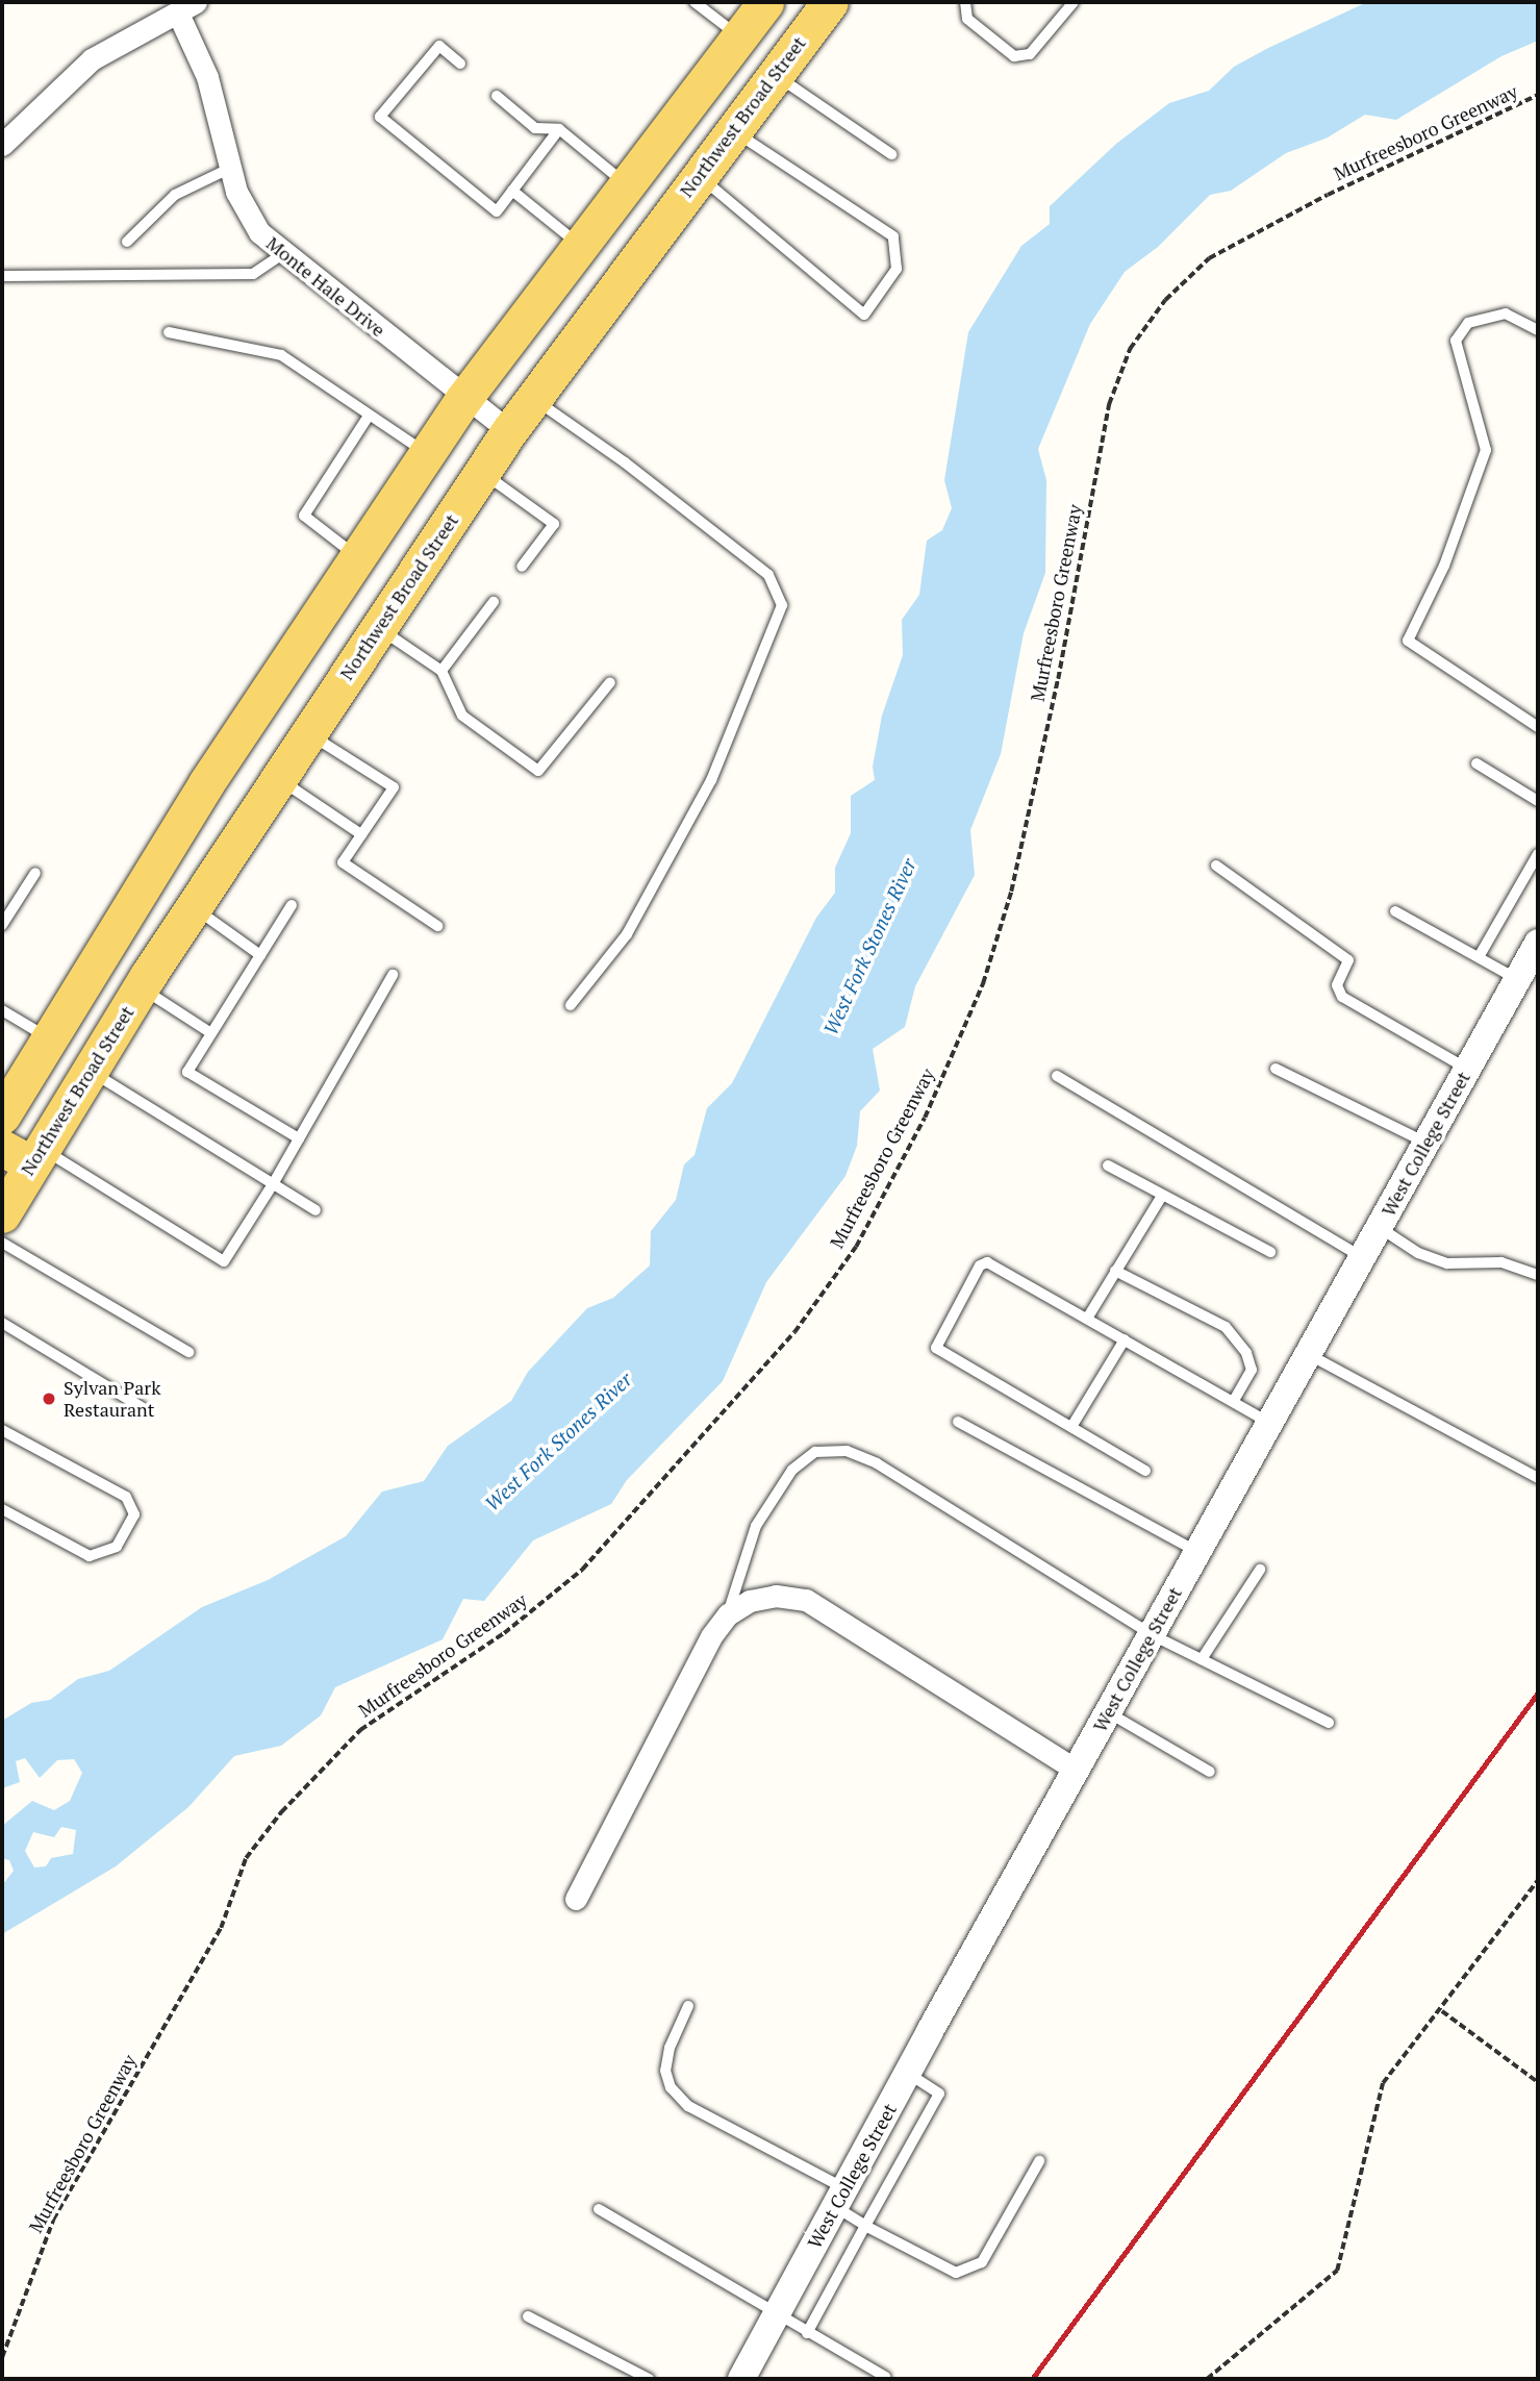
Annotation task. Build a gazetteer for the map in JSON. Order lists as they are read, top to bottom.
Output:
{
  "streets": {
    "main road": ["Northwest Broad Street"],
    "street": ["Monte Hale Drive", "West College Street"],
    "path": ["Murfreesboro Greenway"]
  },
  "crossings": [
    ["Northwest Broad Street", "Monte Hale Drive"]
  ],
  "water": ["West Fork Stones River"],
  "places": ["Sylvan Park Restaurant"]
}
